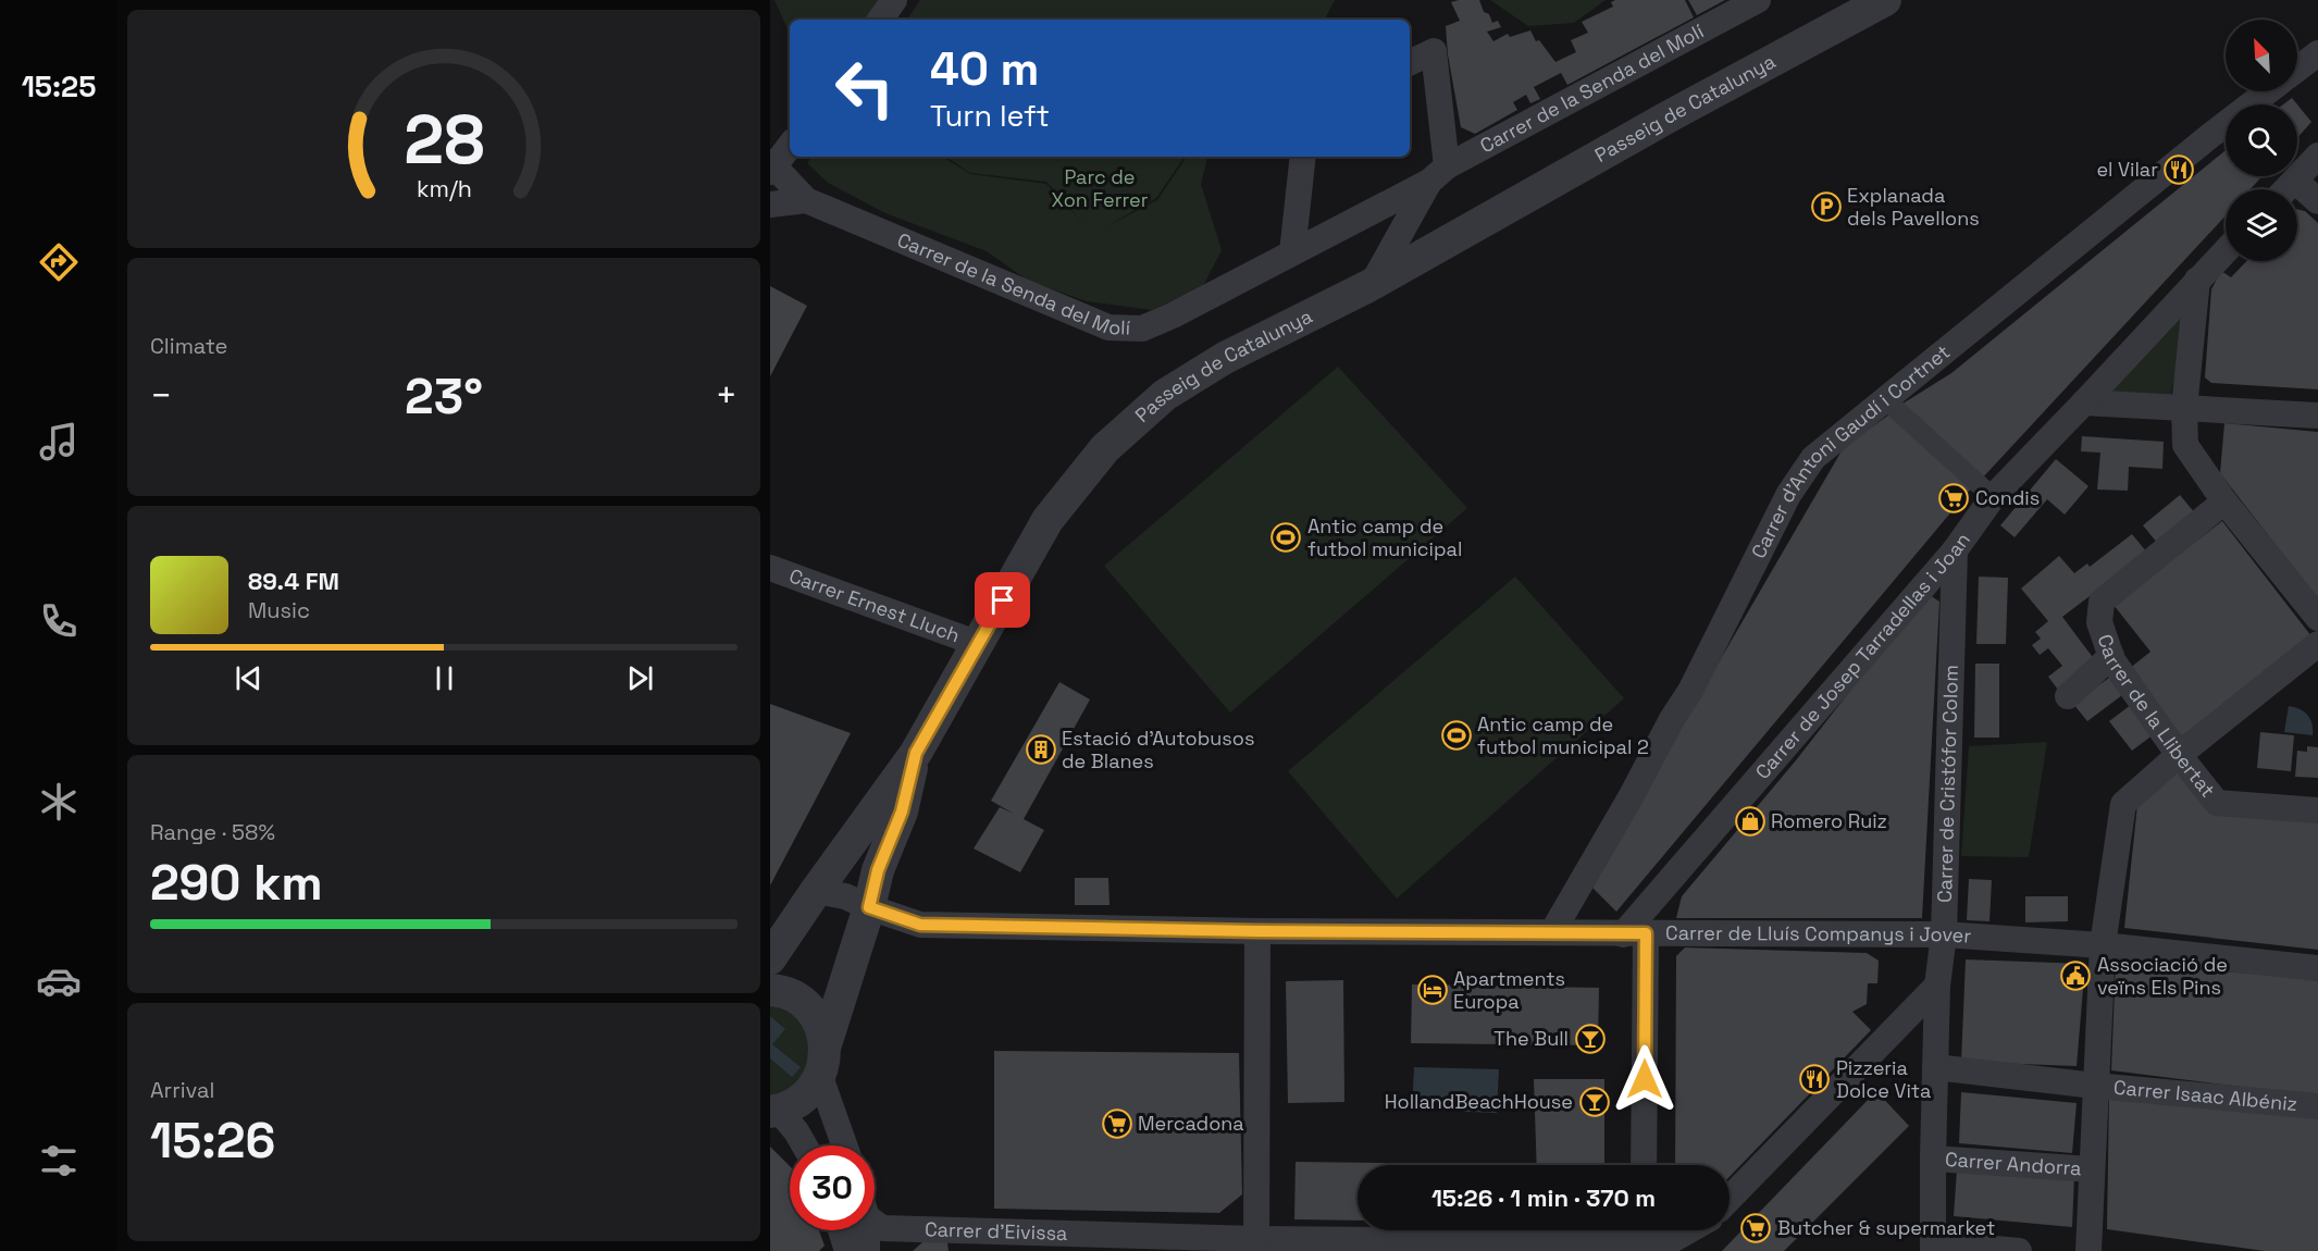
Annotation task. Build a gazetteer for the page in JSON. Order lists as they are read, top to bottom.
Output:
{
  "streets": {
    "street": [
      "Carrer de la Senda del Molí",
      "Passeig de Catalunya",
      "Carrer d'Antoni Gaudí i Cortnet",
      "Carrer Ernest Lluch",
      "Carrer de Josep Tarradellas i Joan",
      "Carrer de la Llibertat",
      "Carrer de Cristófor Colom",
      "Carrer de Lluís Companys i Jover",
      "Carrer Isaac Albéniz",
      "Carrer Andorra",
      "Carrer d'Eivissa"
    ]
  },
  "crossings": [
    ["Passeig de Catalunya", "Carrer Ernest Lluch"],
    ["Passeig de Catalunya", "Carrer de Lluís Companys i Jover"],
    ["Carrer d'Antoni Gaudí i Cortnet", "Carrer de Lluís Companys i Jover"],
    ["Carrer de Josep Tarradellas i Joan", "Carrer de Cristófor Colom"],
    ["Carrer de Josep Tarradellas i Joan", "Carrer de Lluís Companys i Jover"],
    ["Carrer de Cristófor Colom", "Carrer de Lluís Companys i Jover"],
    ["Carrer de Cristófor Colom", "Carrer Isaac Albéniz"],
    ["Carrer de Cristófor Colom", "Carrer Andorra"]
  ],
  "parks": ["Parc de Xon Ferrer"],
  "places": {
    "restaurant": ["el Vilar", "Pizzeria Dolce Vita"],
    "parking": ["Explanada dels Pavellons"],
    "supermarket": ["Condis", "Mercadona", "Butcher & supermarket"],
    "sports": ["Antic camp de futbol municipal", "Antic camp de futbol municipal 2"],
    "building": ["Estació d'Autobusos de Blanes"],
    "shop": ["Romero Ruiz"],
    "public building": ["Associació de veïns Els Pins"],
    "hotel": ["Apartments Europa"],
    "bar": ["The Bull", "HollandBeachHouse"]
  },
  "north": "top left",
  "page": {
    "tabs": "15:25",
    "turn": ["40 m", "Turn left"],
    "tile": [
      "Climate",
      ["Range · 58%", "290 km"],
      ["Arrival", "15:26"]
    ],
    "heat": ["−", "23°", "+"],
    "song": ["89.4 FM", "Music"],
    "limit": "30",
    "trip": "15:26 · 1 min · 370 m",
    "gauge": ["28", "km/h"]
  }
}
